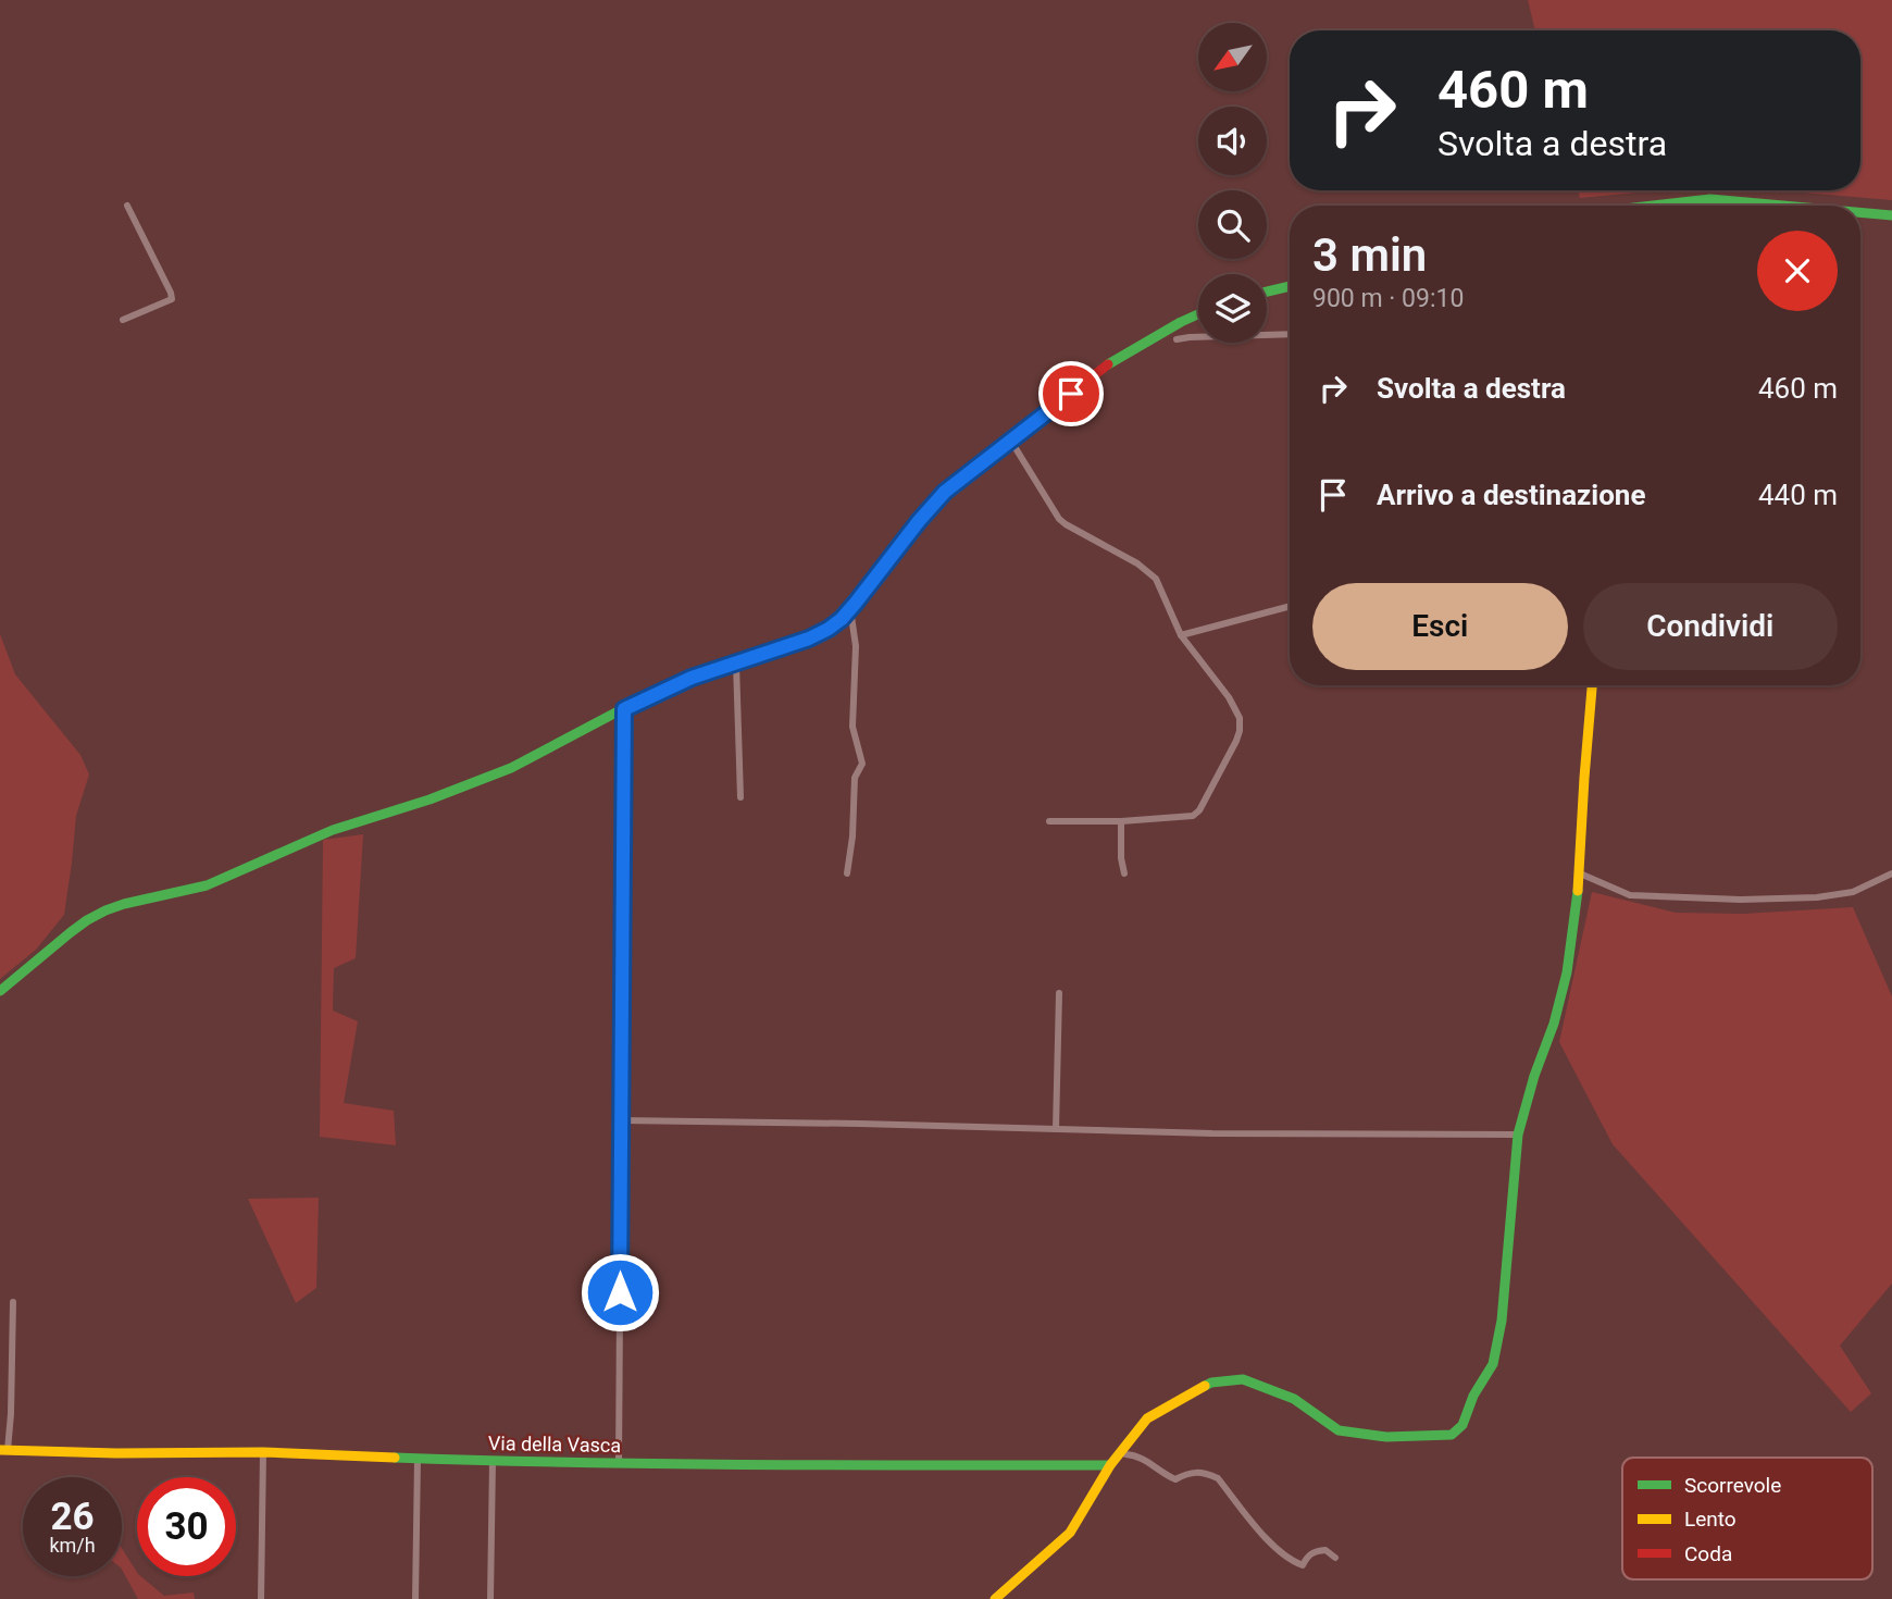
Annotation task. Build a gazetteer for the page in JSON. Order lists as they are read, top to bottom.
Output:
{
  "streets": {
    "street": ["Via della Vasca"]
  },
  "legend": ["Scorrevole", "Lento", "Coda"],
  "north": "bottom left",
  "page": {
    "turn": ["460 m", "Svolta a destra"],
    "heading": ["3 min", "900 m · 09:10"],
    "list": [
      {
        "name": "Svolta a destra",
        "value": "460 m"
      },
      {
        "name": "Arrivo a destinazione",
        "value": "440 m"
      }
    ],
    "buttons": ["Esci", "Condividi"],
    "speed": "26 km/h",
    "limit": "30"
  }
}
